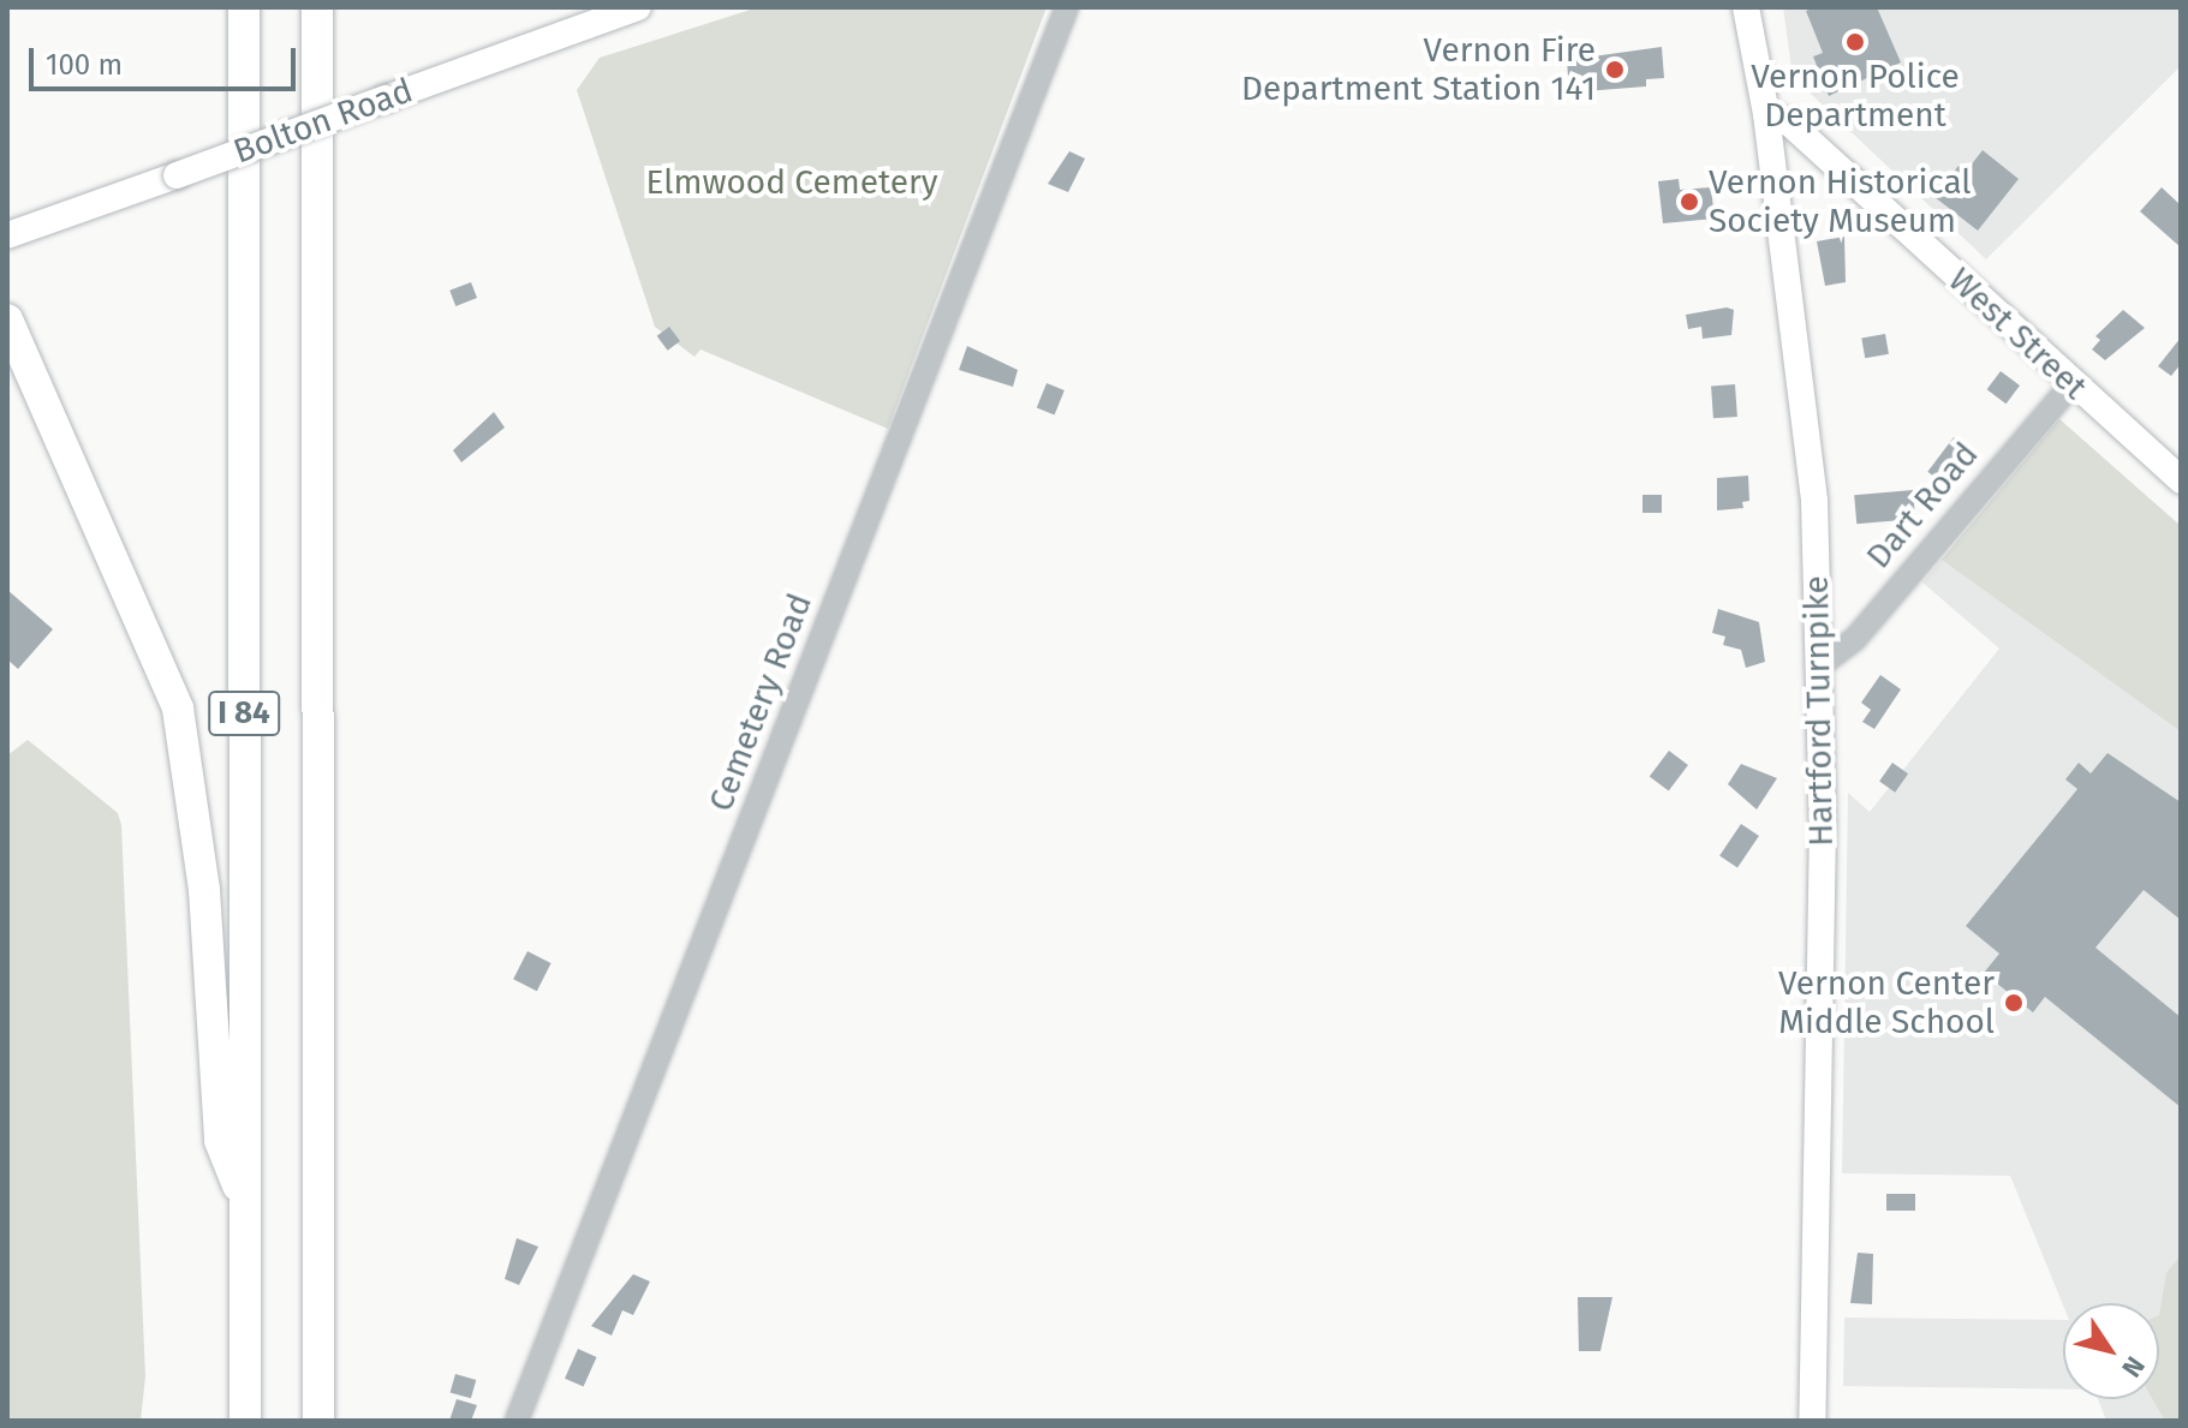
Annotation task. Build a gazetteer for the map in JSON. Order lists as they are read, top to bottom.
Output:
{
  "streets": {
    "highway": ["I 84"],
    "main road": ["Bolton Road", "West Street", "Hartford Turnpike"],
    "street": ["Dart Road", "Cemetery Road"]
  },
  "crossings": [
    ["West Street", "Dart Road"],
    ["West Street", "Hartford Turnpike"],
    ["Dart Road", "Hartford Turnpike"]
  ],
  "parks": ["Elmwood Cemetery"],
  "places": [
    "Vernon Police Department",
    "Vernon Fire Department Station 141",
    "Vernon Historical Society Museum",
    "Vernon Center Middle School"
  ],
  "scale_bar": "100 m",
  "north": "bottom right"
}
